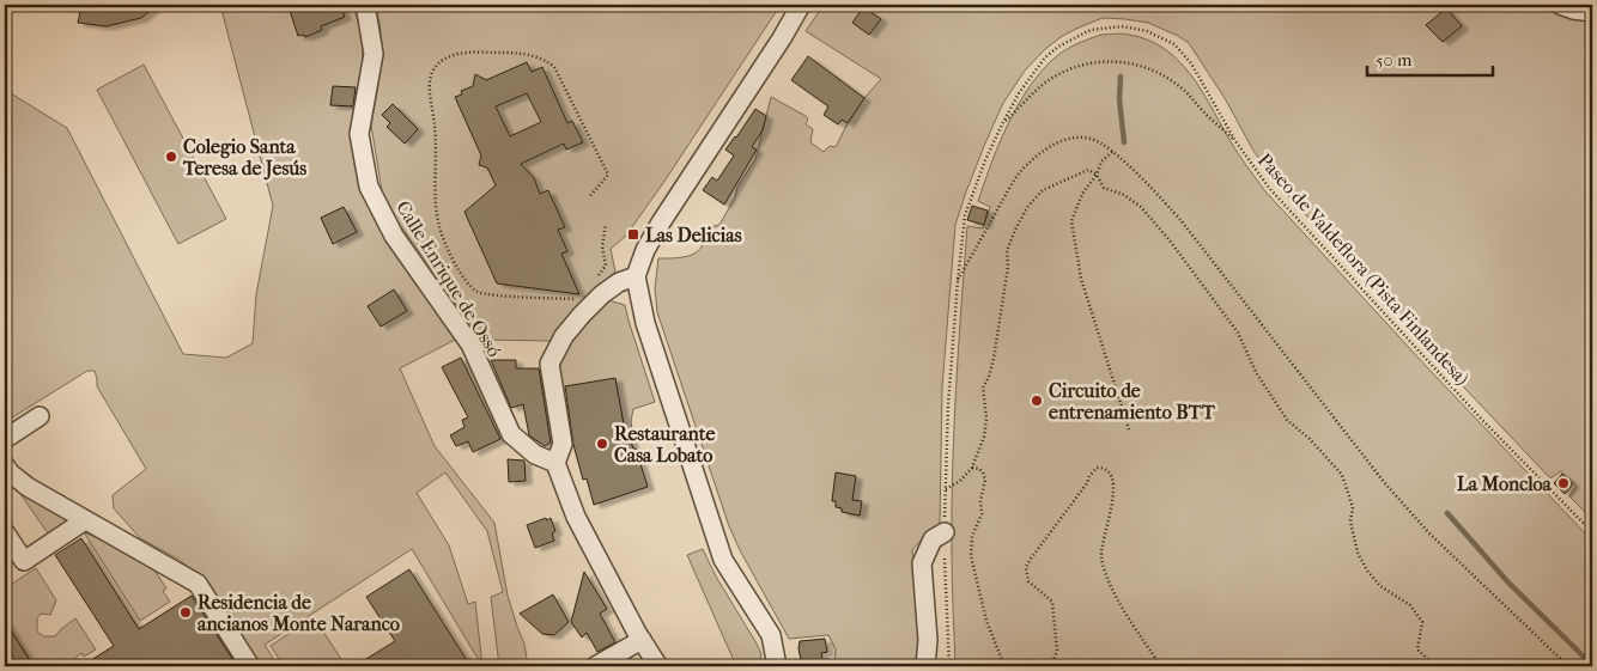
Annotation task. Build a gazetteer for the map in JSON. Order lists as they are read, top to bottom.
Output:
{
  "streets": {
    "street": ["Calle Enrique de Ossó"],
    "path": ["Paseo de Valdeflora (Pista Finlandesa)"]
  },
  "places": {
    "other": [
      "Colegio Santa Teresa de Jesús",
      "Circuito de entrenamiento BTT",
      "Restaurante Casa Lobato",
      "La Moncloa",
      "Residencia de ancianos Monte Naranco"
    ],
    "transit": ["Las Delicias"]
  },
  "scale_bar": "50 m"
}
